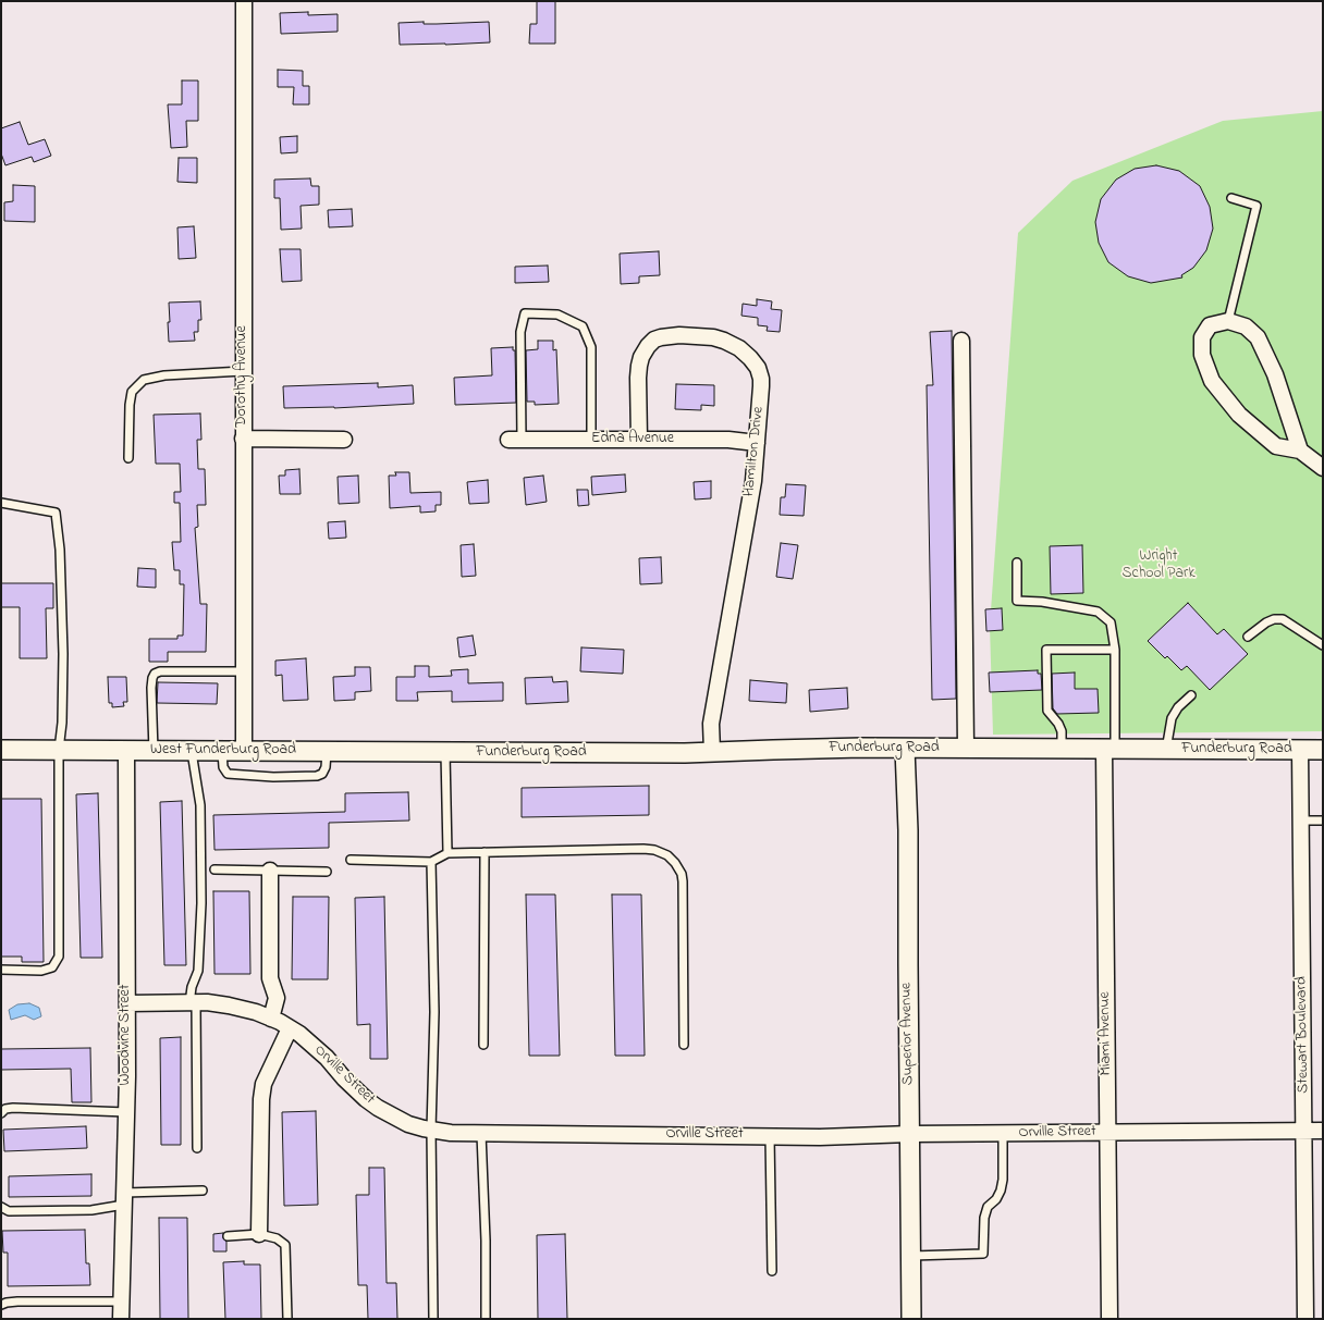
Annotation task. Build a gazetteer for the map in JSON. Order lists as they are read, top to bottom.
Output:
{
  "streets": {
    "street": [
      "Dorothy Avenue",
      "Edna Avenue",
      "Hamilton Drive",
      "Funderburg Road",
      "West Funderburg Road",
      "Superior Avenue",
      "Miami Avenue",
      "Woodvine Street",
      "Stewart Boulevard",
      "Orville Street"
    ]
  },
  "crossings": [
    ["Dorothy Avenue", "West Funderburg Road"],
    ["Edna Avenue", "Hamilton Drive"],
    ["Hamilton Drive", "Funderburg Road"],
    ["Funderburg Road", "West Funderburg Road"],
    ["Funderburg Road", "Superior Avenue"],
    ["Funderburg Road", "Miami Avenue"],
    ["Funderburg Road", "Stewart Boulevard"],
    ["West Funderburg Road", "Woodvine Street"],
    ["Superior Avenue", "Orville Street"],
    ["Miami Avenue", "Orville Street"],
    ["Woodvine Street", "Orville Street"],
    ["Stewart Boulevard", "Orville Street"]
  ],
  "parks": ["Wright School Park"]
}
